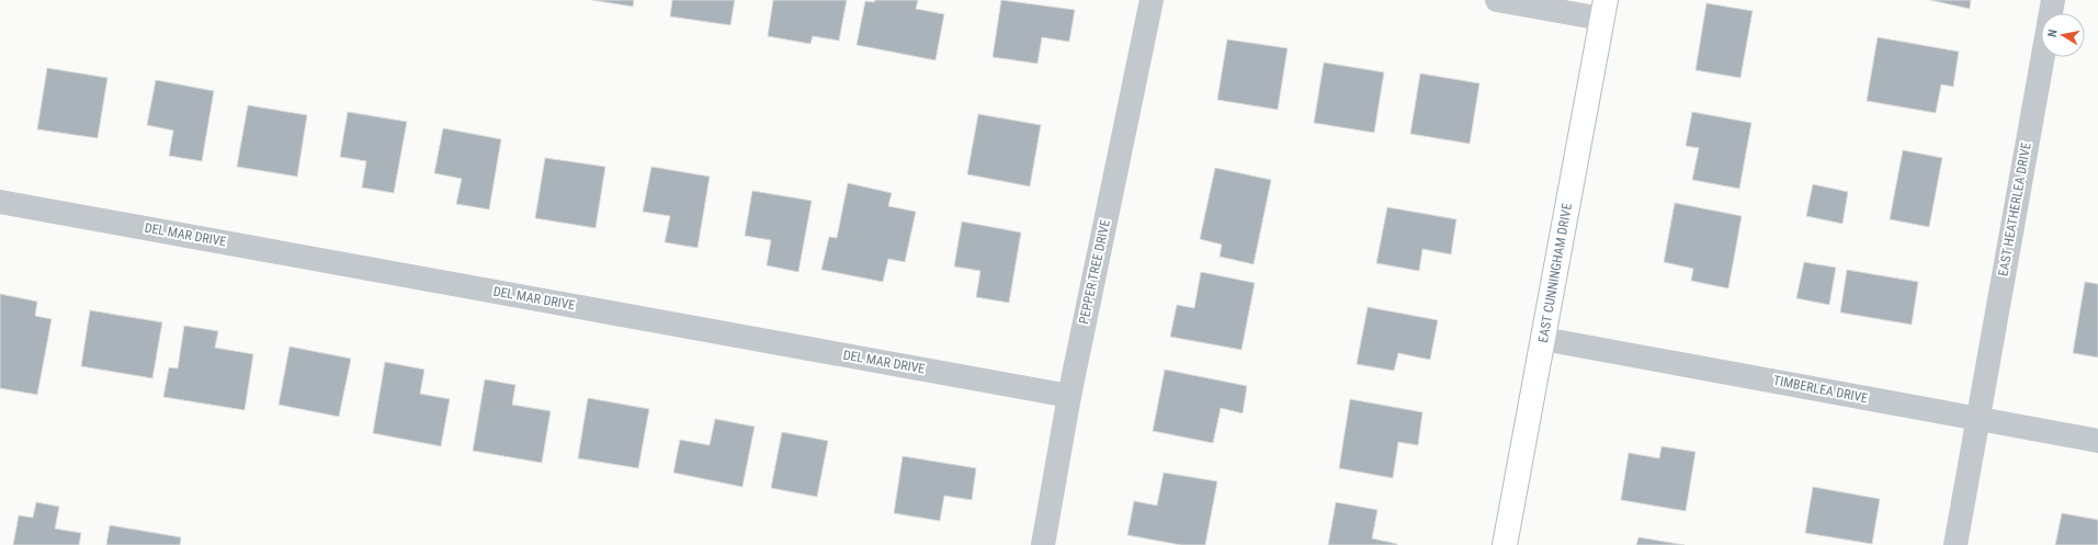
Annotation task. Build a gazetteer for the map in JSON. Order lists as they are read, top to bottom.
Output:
{
  "streets": {
    "street": [
      "EAST HEATHERLEA DRIVE",
      "DEL MAR DRIVE",
      "PEPPER TREE DRIVE",
      "EAST CUNNINGHAM DRIVE",
      "TIMBERLEA DRIVE"
    ]
  },
  "crossings": [
    ["EAST HEATHERLEA DRIVE", "TIMBERLEA DRIVE"],
    ["DEL MAR DRIVE", "PEPPER TREE DRIVE"],
    ["EAST CUNNINGHAM DRIVE", "TIMBERLEA DRIVE"]
  ],
  "north": "left"
}
